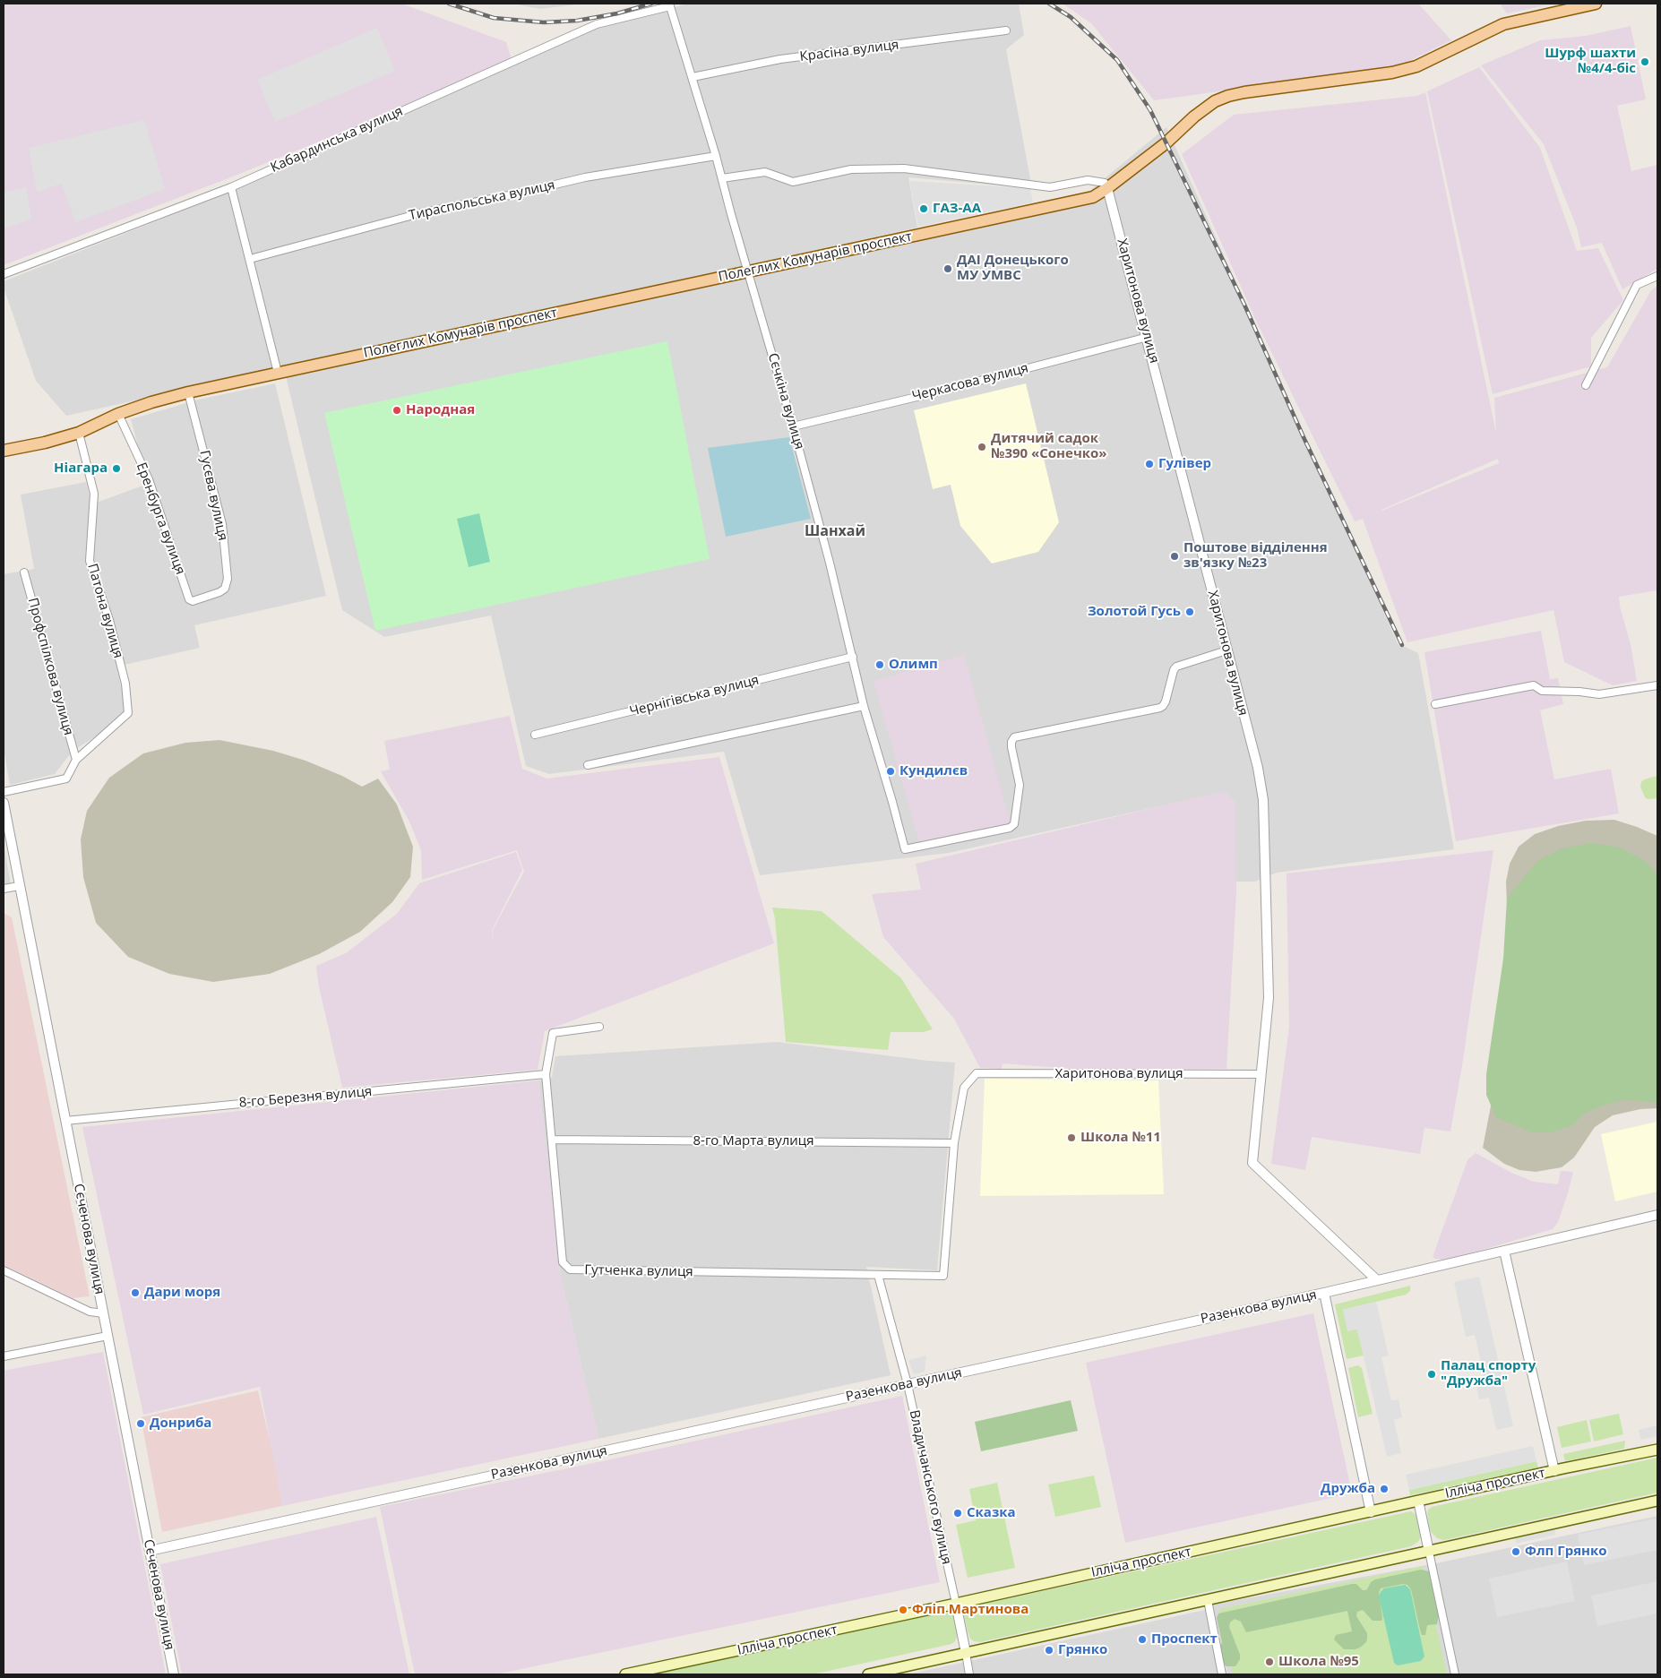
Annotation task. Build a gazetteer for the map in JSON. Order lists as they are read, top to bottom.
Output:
{
  "streets": {
    "main road": ["Полеглих Комунарів проспект", "Ілліча проспект"],
    "street": [
      "Красіна вулиця",
      "Кабардинська вулиця",
      "Тираспольська вулиця",
      "Харитонова вулиця",
      "Черкасова вулиця",
      "Сєчкіна вулиця",
      "Гусєва вулиця",
      "Еренбурга вулиця",
      "Патона вулиця",
      "Профспілкова вулиця",
      "Чернігівська вулиця",
      "8-го Березня вулиця",
      "8-го Марта вулиця",
      "Сєченова вулиця",
      "Гутченка вулиця",
      "Разенкова вулиця",
      "Владичанського вулиця"
    ]
  },
  "crossings": [
    ["Красіна вулиця", "Сєчкіна вулиця"],
    ["Кабардинська вулиця", "Сєчкіна вулиця"],
    ["Тираспольська вулиця", "Сєчкіна вулиця"],
    ["Полеглих Комунарів проспект", "Харитонова вулиця"],
    ["Полеглих Комунарів проспект", "Сєчкіна вулиця"],
    ["Полеглих Комунарів проспект", "Гусєва вулиця"],
    ["Полеглих Комунарів проспект", "Еренбурга вулиця"],
    ["Полеглих Комунарів проспект", "Патона вулиця"],
    ["Харитонова вулиця", "Черкасова вулиця"],
    ["Харитонова вулиця", "Сєчкіна вулиця"],
    ["Харитонова вулиця", "8-го Марта вулиця"],
    ["Харитонова вулиця", "Гутченка вулиця"],
    ["Харитонова вулиця", "Разенкова вулиця"],
    ["Черкасова вулиця", "Сєчкіна вулиця"],
    ["Сєчкіна вулиця", "Чернігівська вулиця"],
    ["Гусєва вулиця", "Еренбурга вулиця"],
    ["Патона вулиця", "Профспілкова вулиця"],
    ["8-го Березня вулиця", "Сєченова вулиця"],
    ["8-го Березня вулиця", "Гутченка вулиця"],
    ["8-го Марта вулиця", "Гутченка вулиця"],
    ["Сєченова вулиця", "Разенкова вулиця"],
    ["Гутченка вулиця", "Владичанського вулиця"],
    ["Разенкова вулиця", "Владичанського вулиця"],
    ["Ілліча проспект", "Владичанського вулиця"]
  ],
  "districts": ["Шанхай"],
  "places": [
    "Шурф шахти №4/4-біс",
    "ГАЗ-АА",
    "ДАІ Донецького МУ УМВС",
    "Народная",
    "Дитячий садок №390 «Сонечко»",
    "Гулівер",
    "Ніагара",
    "Поштове відділення зв'язку №23",
    "Золотой Гусь",
    "Олимп",
    "Кундилєв",
    "Школа №11",
    "Дари моря",
    "Палац спорту \"Дружба\"",
    "Донриба",
    "Дружба",
    "Сказка",
    "Флп Грянко",
    "Фліп Мартинова",
    "Проспект",
    "Грянко",
    "Школа №95"
  ]
}
